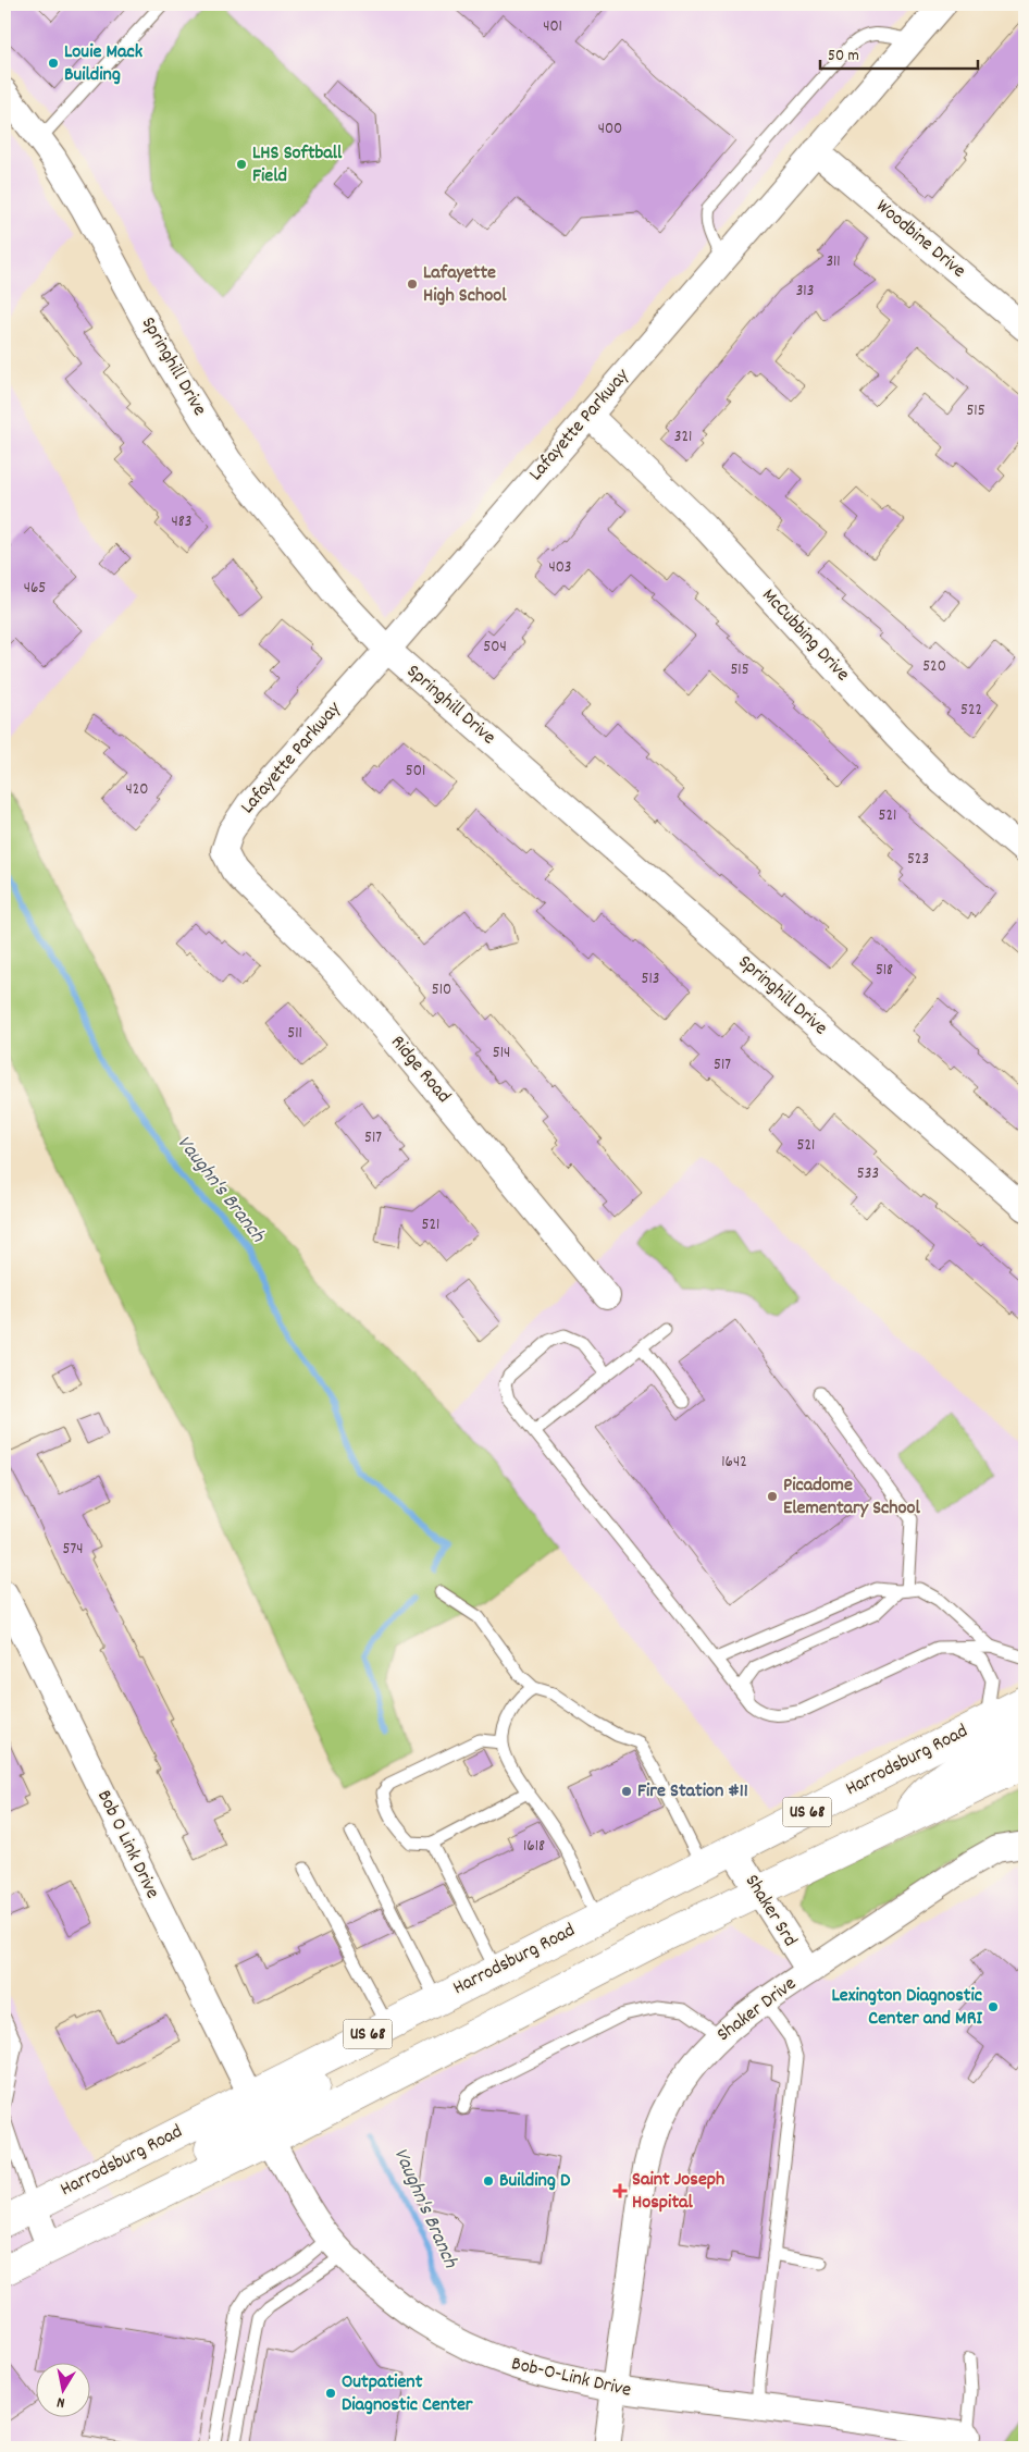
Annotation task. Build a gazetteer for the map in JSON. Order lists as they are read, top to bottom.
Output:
{
  "streets": {
    "main road": ["Harrodsburg Road", "US 68"],
    "street": [
      "Woodbine Drive",
      "Springhill Drive",
      "Lafayette Parkway",
      "McCubbing Drive",
      "Ridge Road",
      "Bob O Link Drive",
      "Shaker Srd",
      "Shaker Drive",
      "Bob-O-Link Drive"
    ]
  },
  "crossings": [
    ["Woodbine Drive", "Lafayette Parkway"],
    ["Springhill Drive", "Lafayette Parkway"],
    ["Lafayette Parkway", "McCubbing Drive"],
    ["Lafayette Parkway", "Ridge Road"],
    ["Harrodsburg Road", "Bob O Link Drive"],
    ["Harrodsburg Road", "Shaker Srd"],
    ["US 68", "Shaker Srd"],
    ["US 68", "Bob-O-Link Drive"],
    ["Shaker Srd", "Shaker Drive"],
    ["Shaker Drive", "Bob-O-Link Drive"]
  ],
  "water": ["Vaughn's Branch"],
  "places": {
    "other": [
      "Louie Mack Building",
      "LHS Softball Field",
      "Lafayette High School",
      "Picadome Elementary School",
      "Fire Station #11",
      "Lexington Diagnostic Center and MRI",
      "Building D",
      "Outpatient Diagnostic Center"
    ],
    "health": ["Saint Joseph Hospital"]
  },
  "house_numbers": [
    "401",
    "400",
    "311",
    "313",
    "515",
    "321",
    "483",
    "403",
    "465",
    "504",
    "520",
    "515",
    "522",
    "501",
    "420",
    "521",
    "523",
    "518",
    "513",
    "510",
    "511",
    "514",
    "517",
    "517",
    "521",
    "533",
    "521",
    "1642",
    "574",
    "1618"
  ],
  "scale_bar": "50 m",
  "north": "bottom"
}
